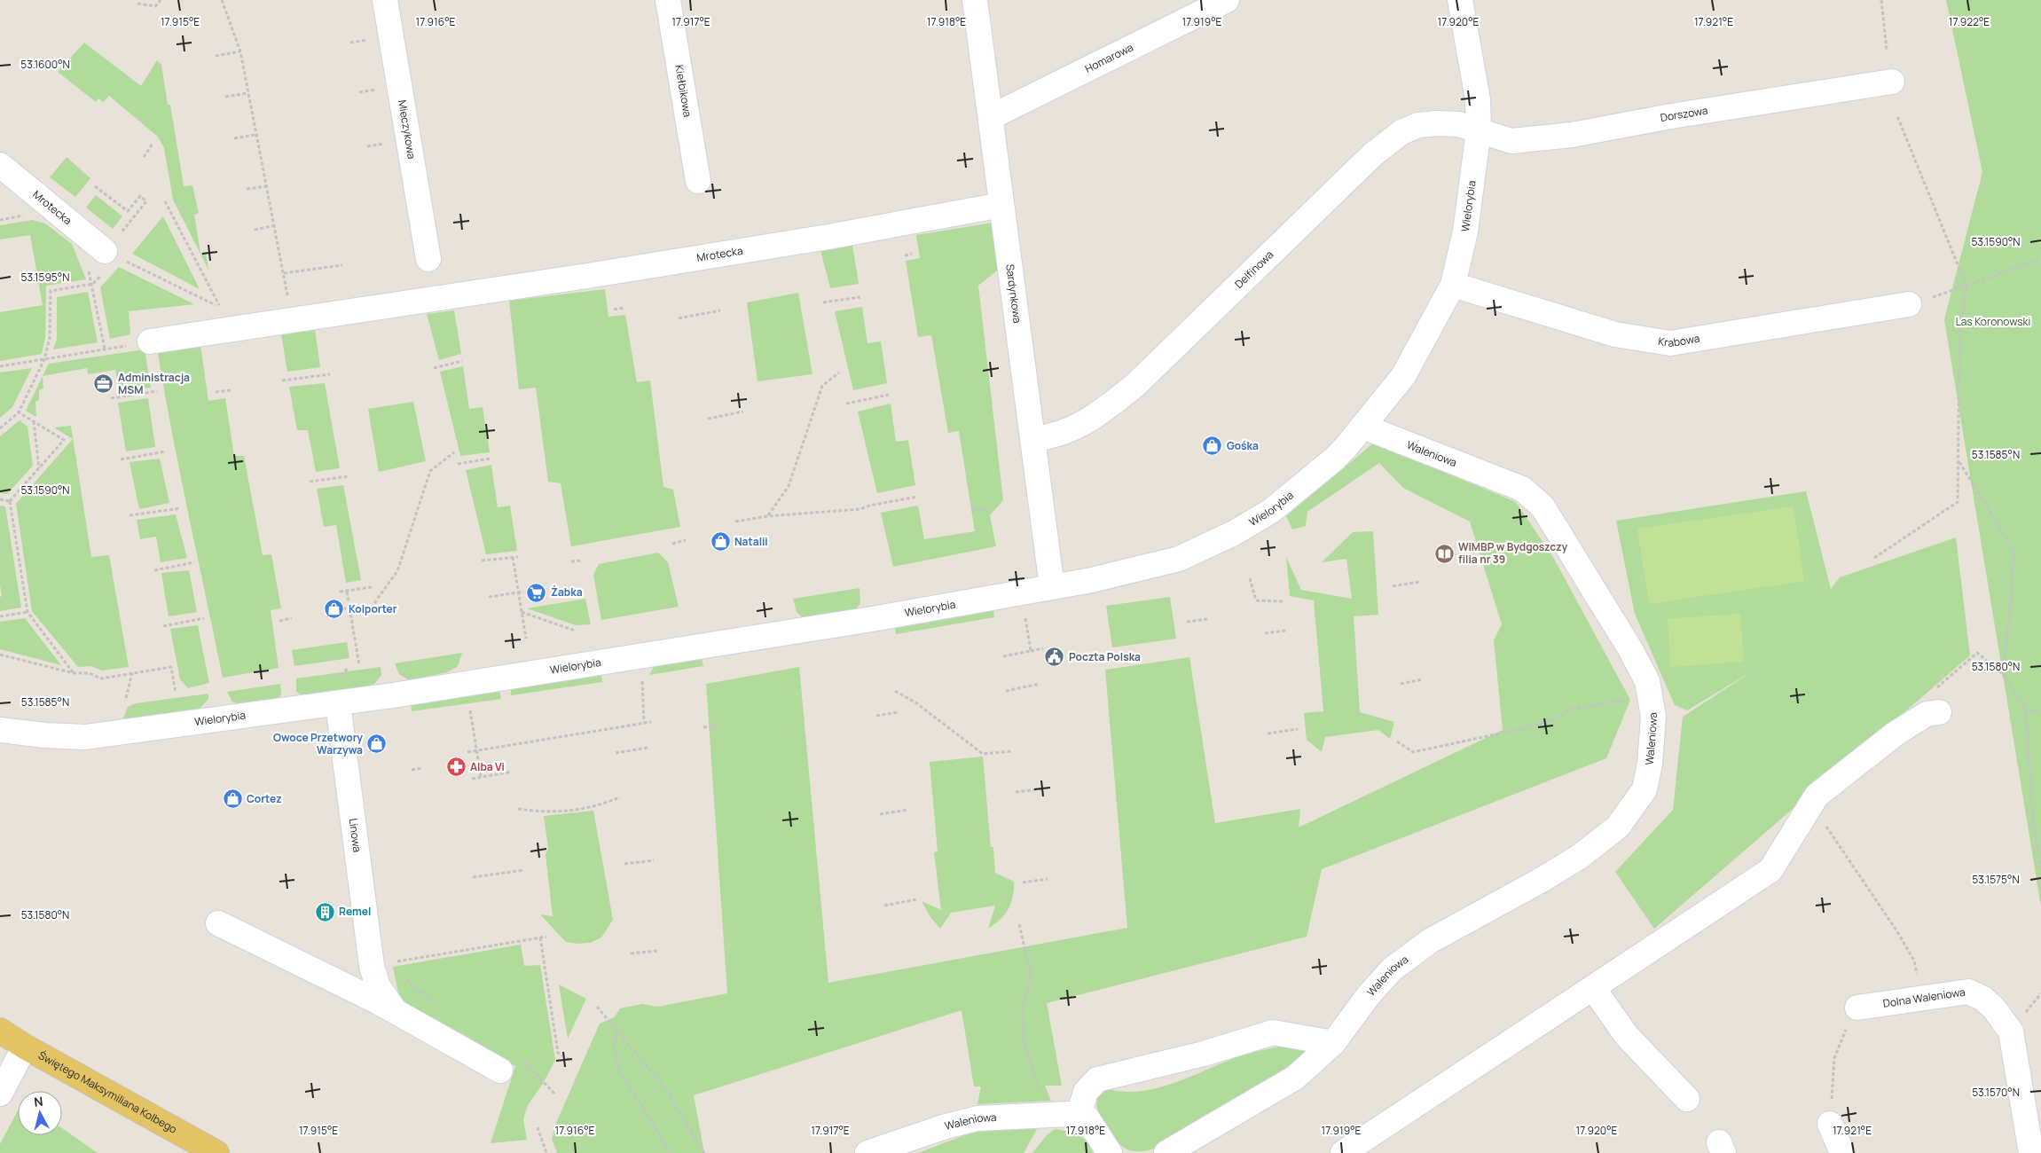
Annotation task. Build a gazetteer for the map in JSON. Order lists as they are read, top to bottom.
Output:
{
  "streets": {
    "main road": ["Świętego Maksymiliana Kolbego"],
    "street": [
      "Homarowa",
      "Kiełbikowa",
      "Dorszowa",
      "Mieczykowa",
      "Wielorybia",
      "Mrotecka",
      "Delfinowa",
      "Sardynkowa",
      "Krabowa",
      "Waleniowa",
      "Linowa",
      "Dolna Waleniowa"
    ]
  },
  "crossings": [
    ["Homarowa", "Sardynkowa"],
    ["Dorszowa", "Wielorybia"],
    ["Dorszowa", "Delfinowa"],
    ["Wielorybia", "Delfinowa"],
    ["Wielorybia", "Sardynkowa"],
    ["Wielorybia", "Krabowa"],
    ["Wielorybia", "Waleniowa"],
    ["Wielorybia", "Linowa"],
    ["Mrotecka", "Sardynkowa"],
    ["Delfinowa", "Sardynkowa"]
  ],
  "parks": ["Las Koronowski"],
  "places": {
    "office": ["Administracja MSM"],
    "shop": [
      "Gośka",
      "Natalii",
      "Kolporter",
      "Owoce Przetwory Warzywa",
      "Cortez"
    ],
    "library": ["WiMBP w Bydgoszczy filia nr 39"],
    "supermarket": ["Żabka"],
    "public building": ["Poczta Polska"],
    "pharmacy": ["Alba Vi"],
    "building": ["Remel"]
  },
  "north": "top",
  "coordinates": [
    "17.915°E",
    "17.916°E",
    "17.917°E",
    "17.918°E",
    "17.919°E",
    "17.920°E",
    "17.921°E",
    "17.922°E",
    "53.1600°N",
    "53.1590°N",
    "53.1595°N",
    "53.1585°N",
    "53.1580°N",
    "53.1575°N",
    "53.1570°N"
  ]
}
